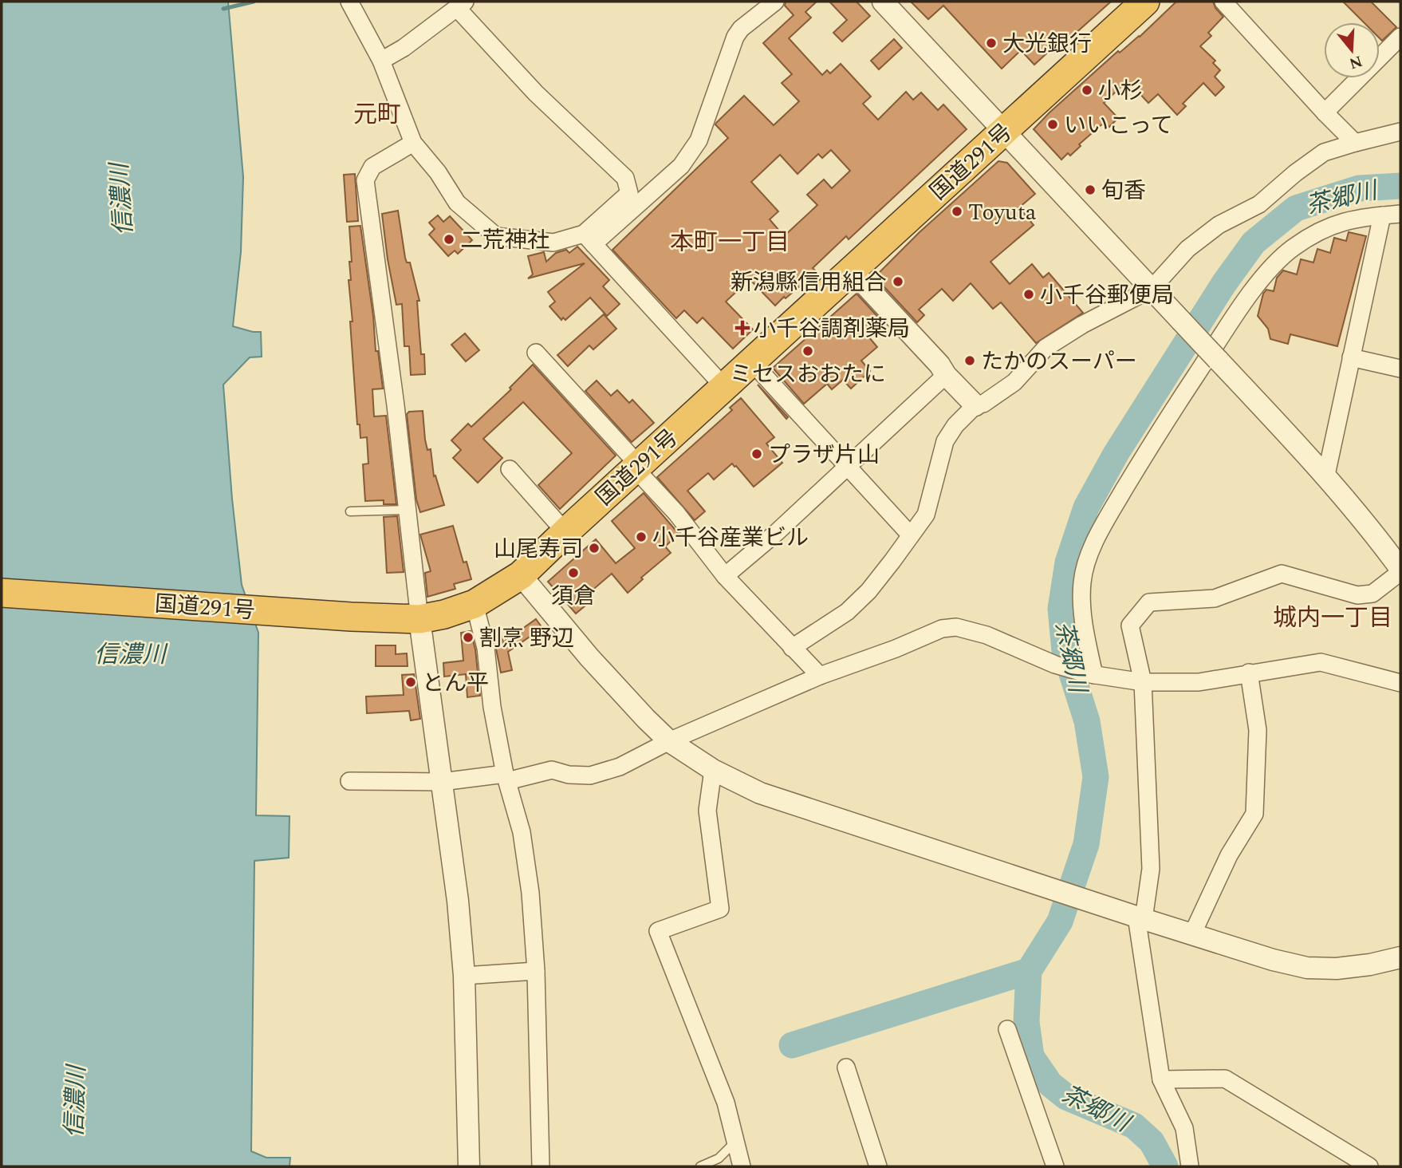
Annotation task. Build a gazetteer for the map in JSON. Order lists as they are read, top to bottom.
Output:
{
  "streets": {
    "highway": ["国道291号"]
  },
  "districts": ["元町", "本町一丁目", "城内一丁目"],
  "water": ["茶郷川", "信濃川"],
  "places": {
    "other": [
      "大光銀行",
      "小杉",
      "いいこって",
      "旬香",
      "Toyuta",
      "二荒神社",
      "新潟縣信用組合",
      "小千谷郵便局",
      "ミセスおおたに",
      "たかのスーパー",
      "プラザ片山",
      "小千谷産業ビル",
      "山尾寿司",
      "須倉",
      "割烹 野辺",
      "とん平"
    ],
    "health": ["小千谷調剤薬局"]
  },
  "north": "bottom"
}
